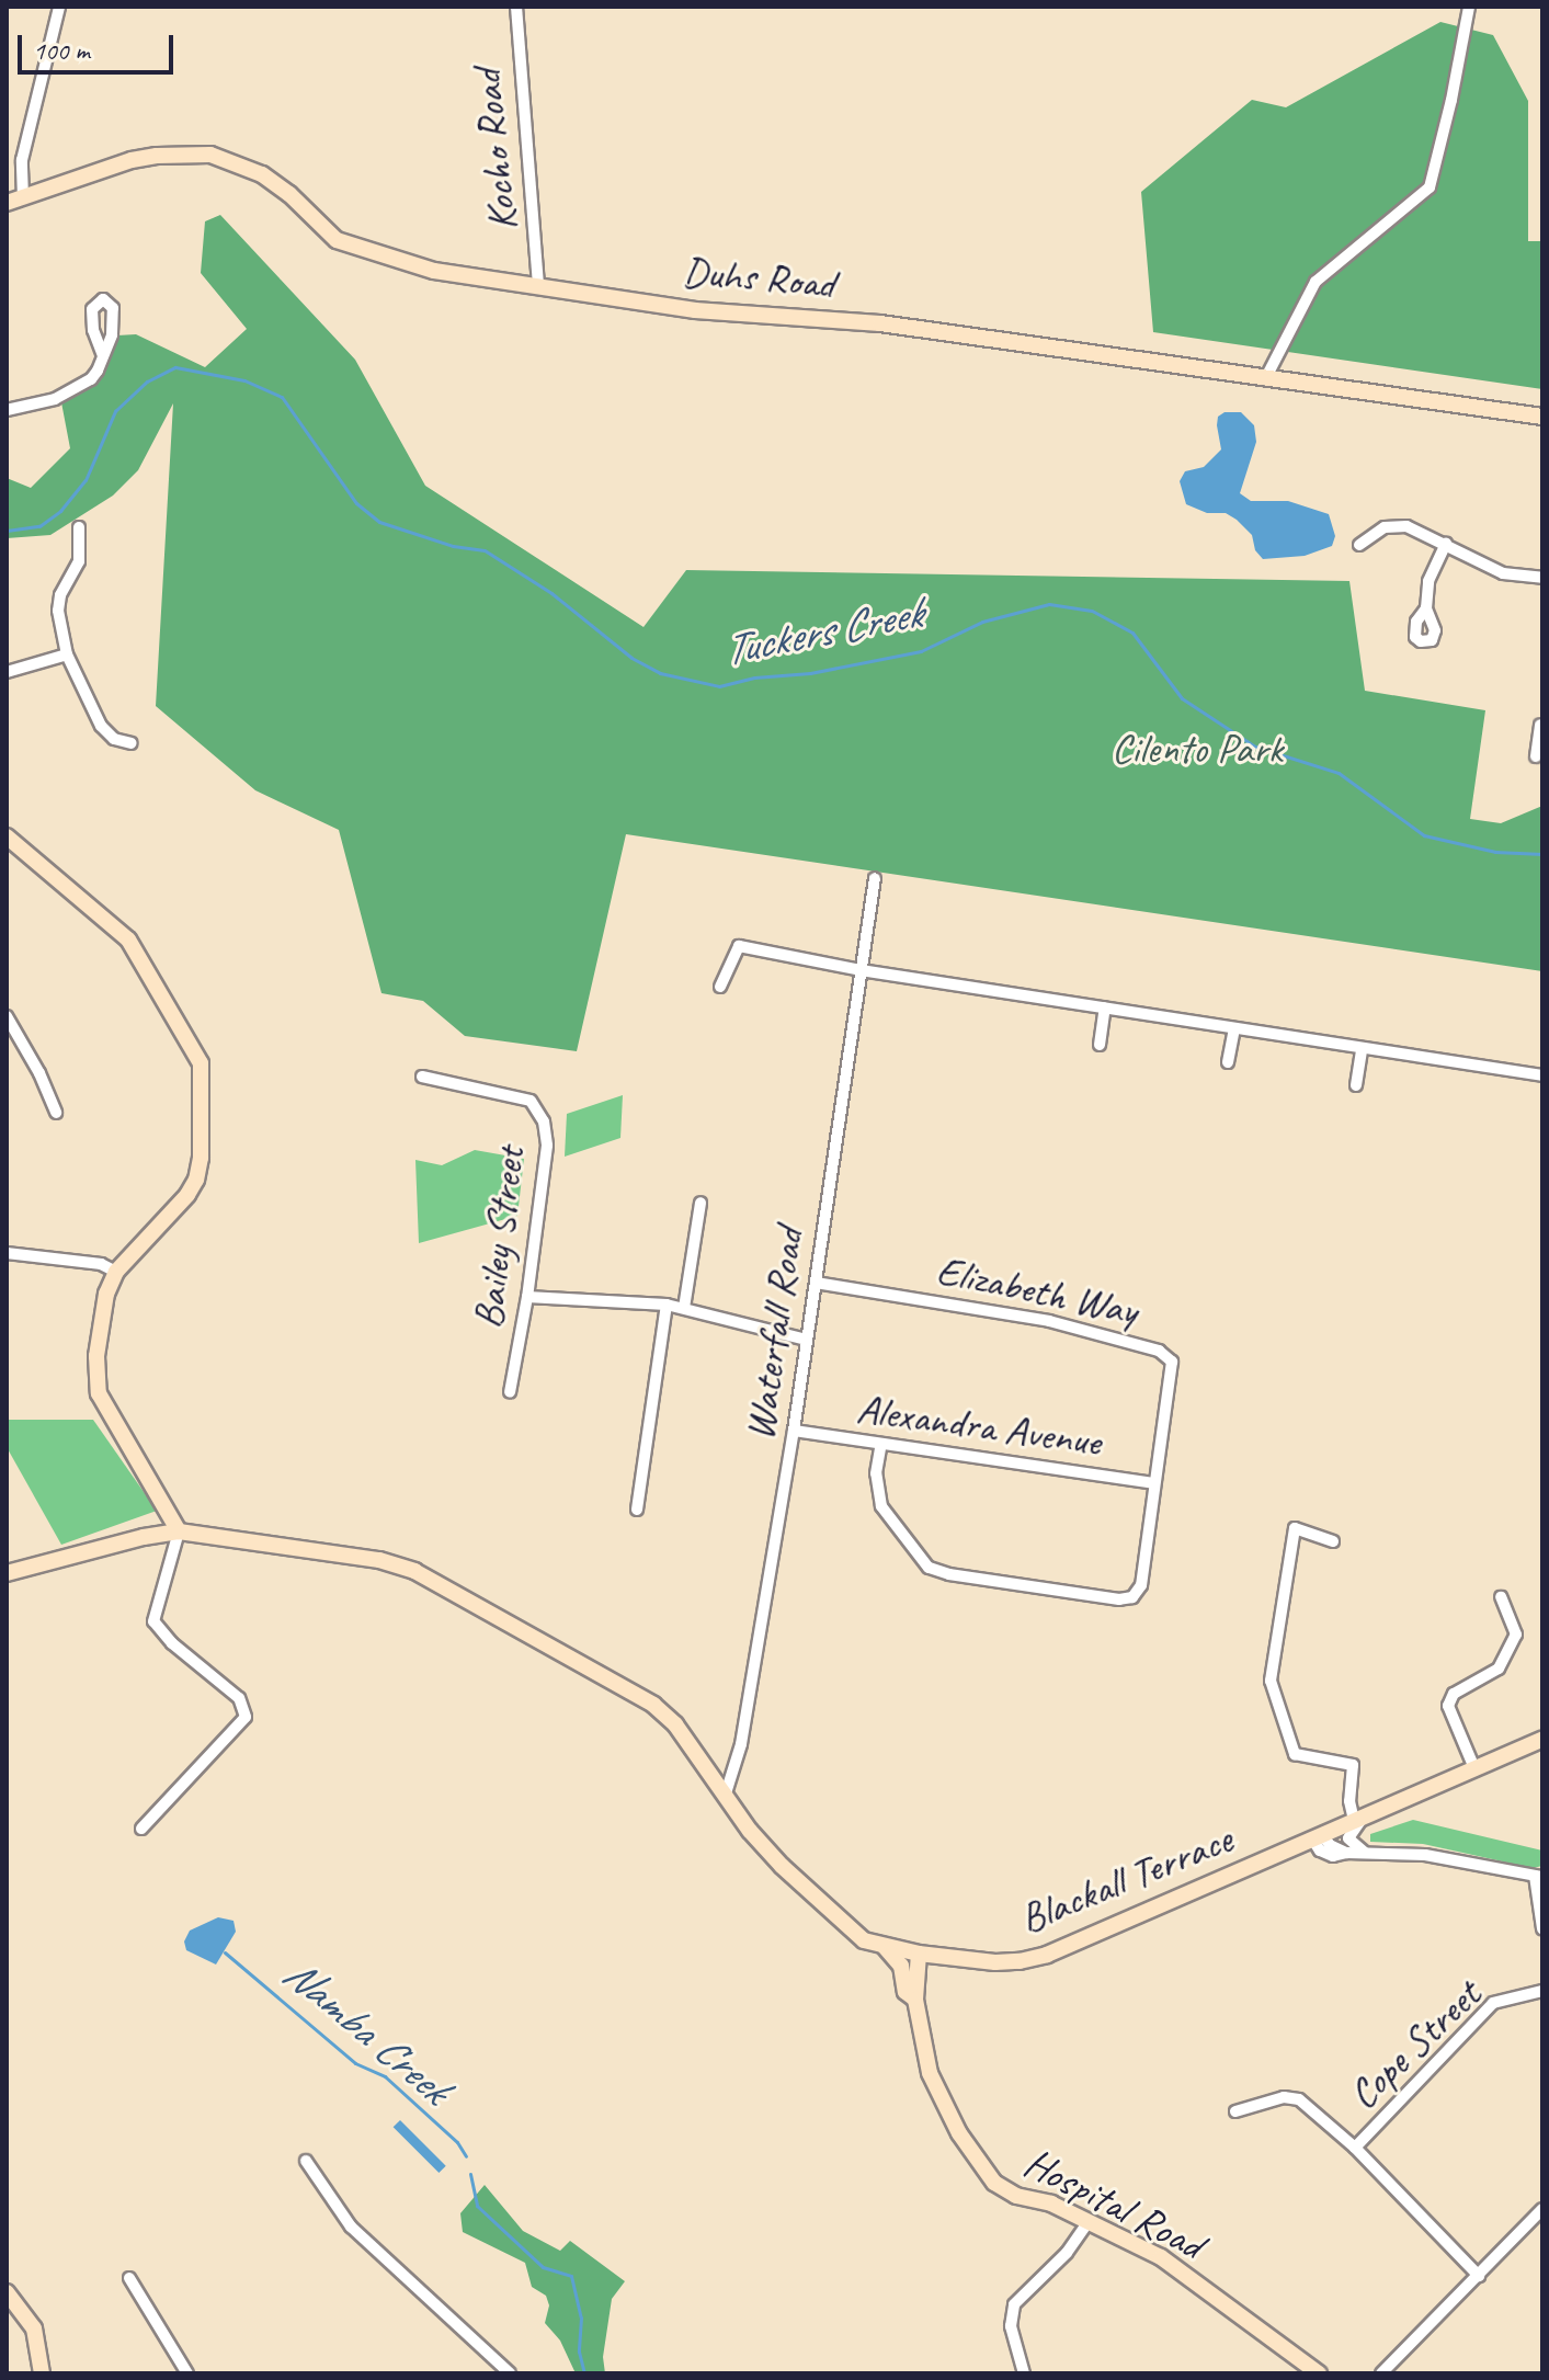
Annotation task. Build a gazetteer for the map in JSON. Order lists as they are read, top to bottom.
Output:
{
  "streets": {
    "street": [
      "Kocho Road",
      "Duhs Road",
      "Bailey Street",
      "Elizabeth Way",
      "Waterfall Road",
      "Alexandra Avenue",
      "Blackall Terrace",
      "Cope Street",
      "Hospital Road"
    ]
  },
  "crossings": [
    ["Kocho Road", "Duhs Road"],
    ["Elizabeth Way", "Waterfall Road"],
    ["Elizabeth Way", "Alexandra Avenue"],
    ["Waterfall Road", "Alexandra Avenue"],
    ["Blackall Terrace", "Hospital Road"]
  ],
  "water": ["Tuckers Creek", "Namba Creek"],
  "parks": ["Cilento Park"],
  "scale_bar": "100 m"
}
